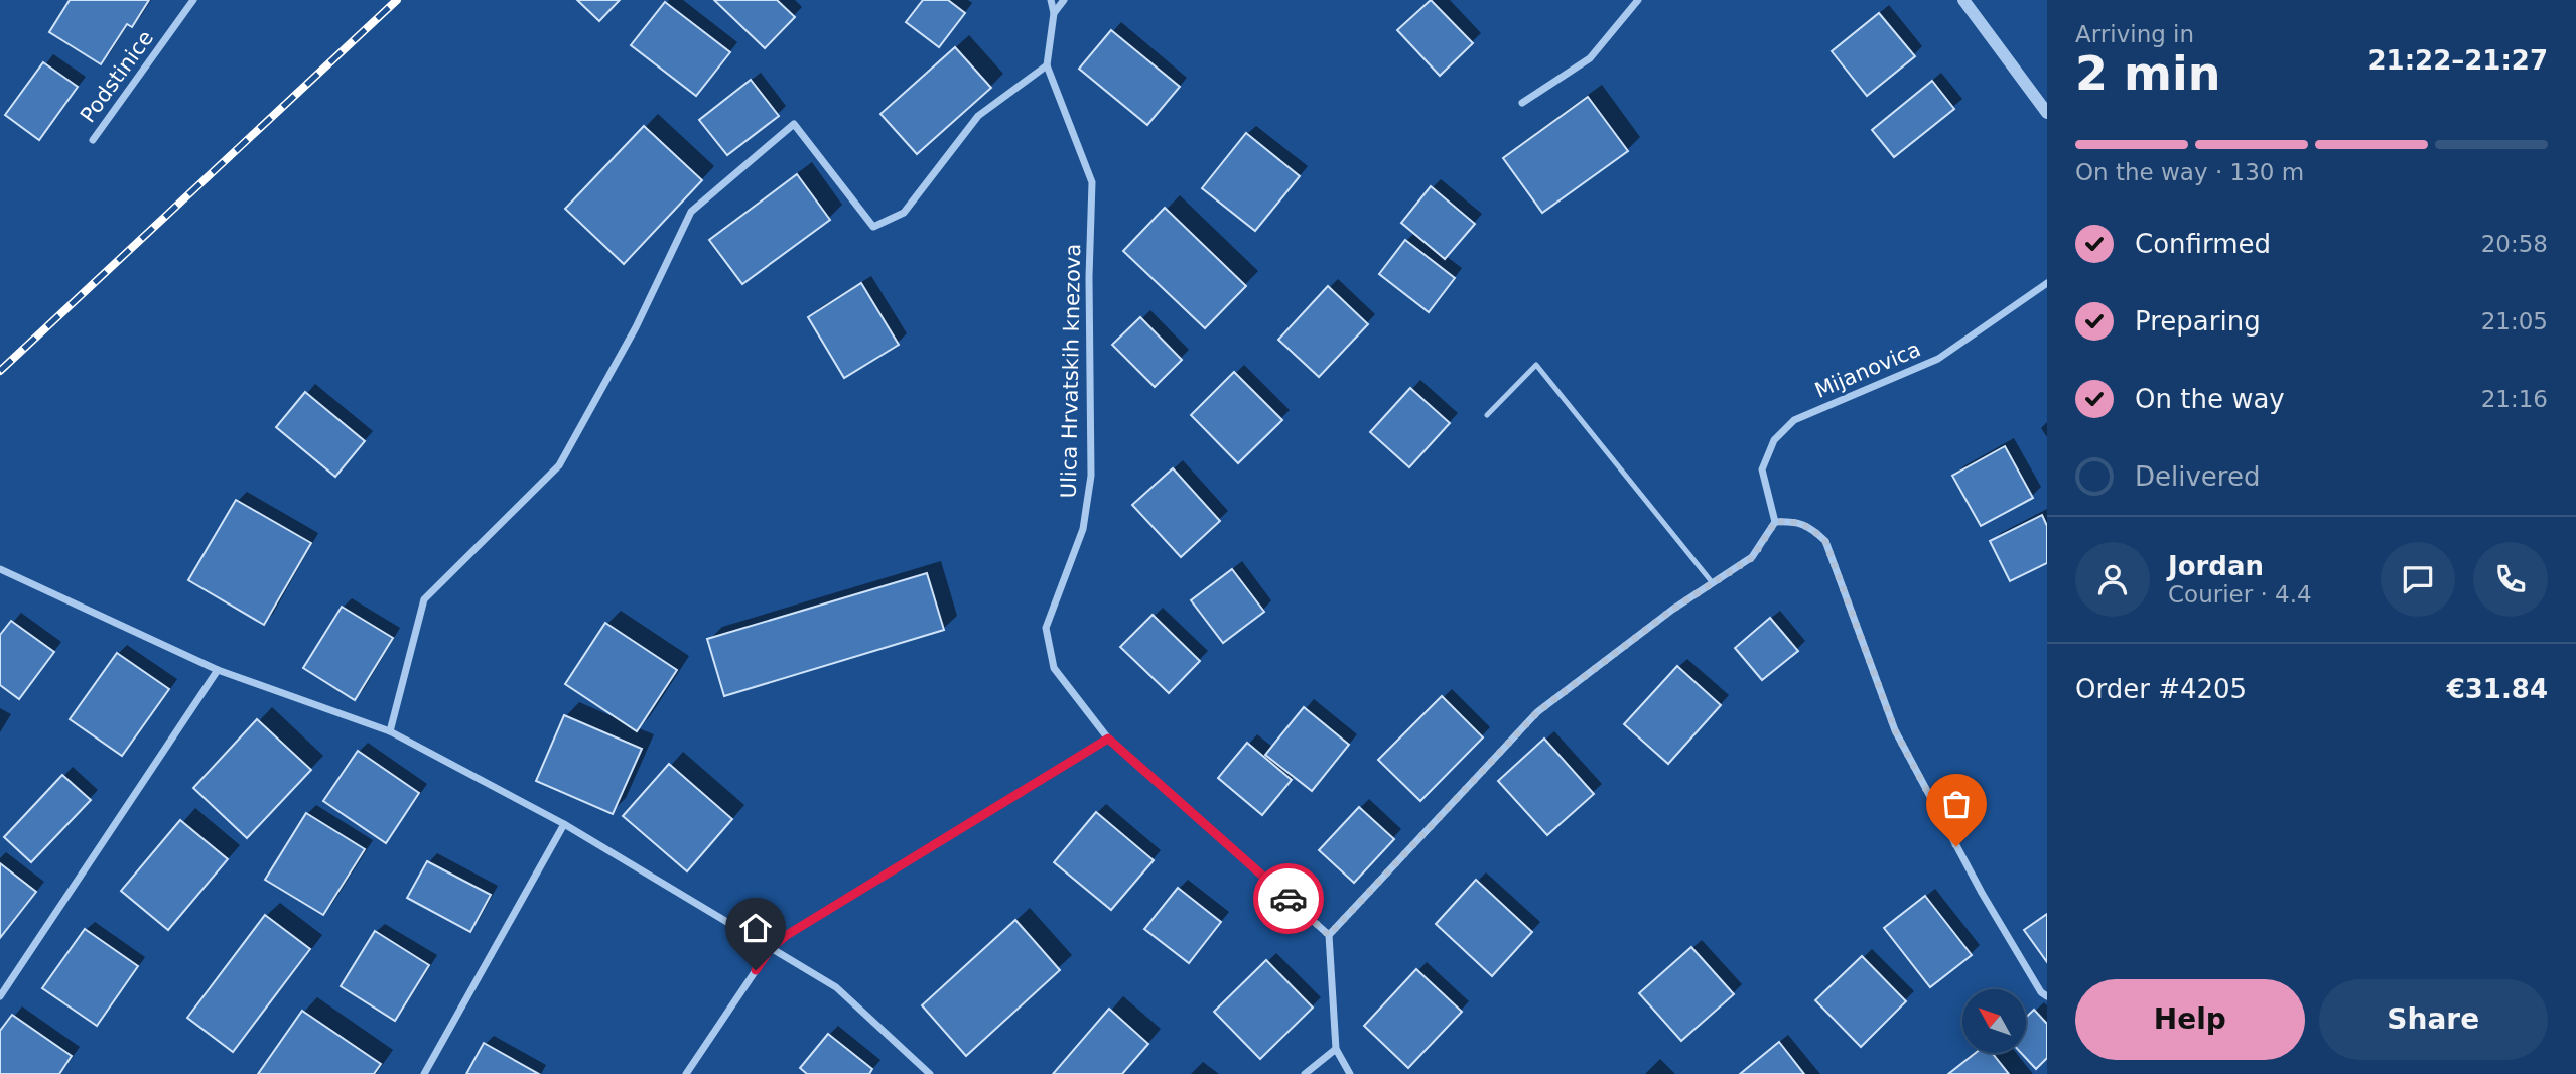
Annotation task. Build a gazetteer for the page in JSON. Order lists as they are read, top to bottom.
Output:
{
  "streets": {
    "street": ["Podstinice", "Mijanovica", "Ulica Hrvatskih knezova"]
  },
  "north": "top left",
  "page": {
    "heading": ["2 min", "Arriving in", "21:22–21:27"],
    "panel": [
      "Jordan",
      "Courier · 4.4",
      "Order #4205",
      "€31.84"
    ],
    "bar": "On the way · 130 m",
    "list": [
      ["Confirmed", "20:58"],
      ["Preparing", "21:05"],
      ["On the way", "21:16"],
      "Delivered"
    ],
    "buttons": ["Help", "Share"]
  }
}
